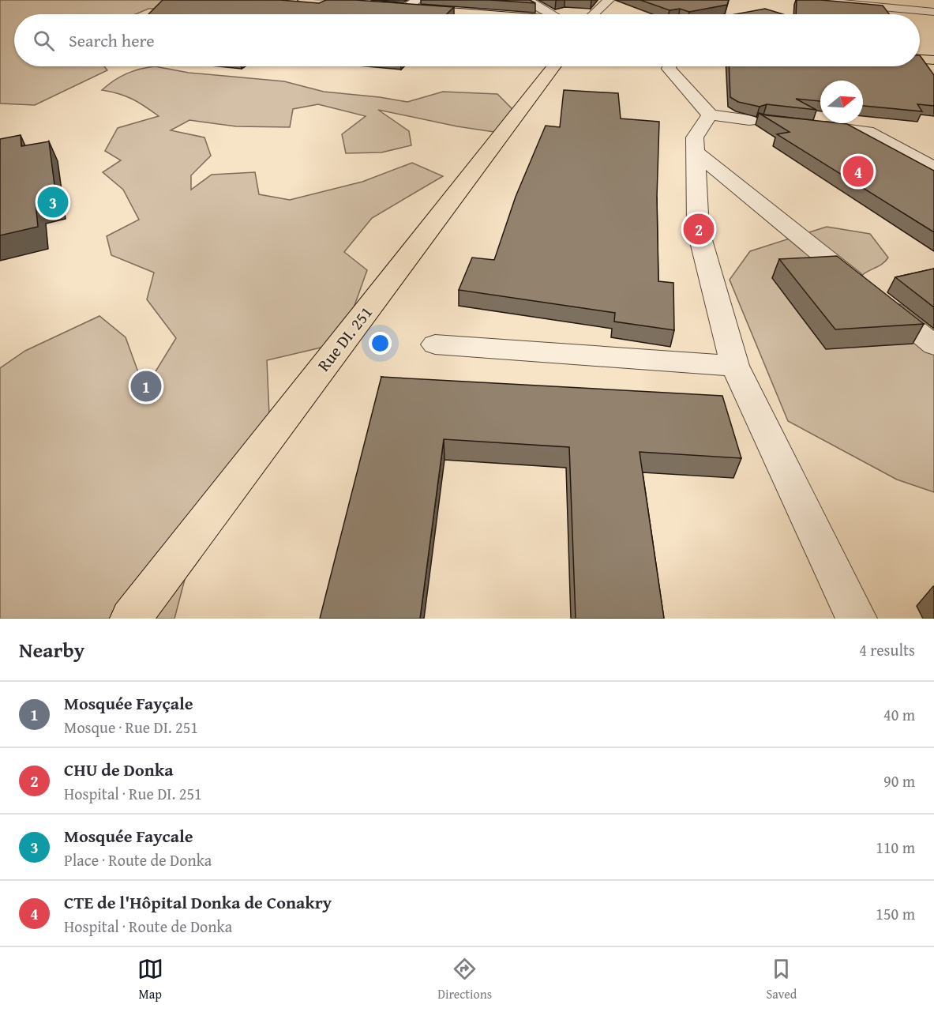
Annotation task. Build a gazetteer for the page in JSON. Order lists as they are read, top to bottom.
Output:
{
  "streets": {
    "main road": ["Rue DI. 251"]
  },
  "north": "right",
  "page": {
    "search": "Search here",
    "pins": [
      "4",
      "3",
      "2",
      "1"
    ],
    "heading": ["Nearby", "4 results"],
    "list": [
      {
        "mark": "1",
        "name": "Mosquée Fayçale",
        "note": "Mosque · Rue DI. 251",
        "value": "40 m"
      },
      {
        "mark": "2",
        "name": "CHU de Donka",
        "note": "Hospital · Rue DI. 251",
        "value": "90 m"
      },
      {
        "mark": "3",
        "name": "Mosquée Faycale",
        "note": "Place · Route de Donka",
        "value": "110 m"
      },
      {
        "mark": "4",
        "name": "CTE de l'Hôpital Donka de Conakry",
        "note": "Hospital · Route de Donka",
        "value": "150 m"
      }
    ],
    "nav": ["Map", "Directions", "Saved"]
  }
}
